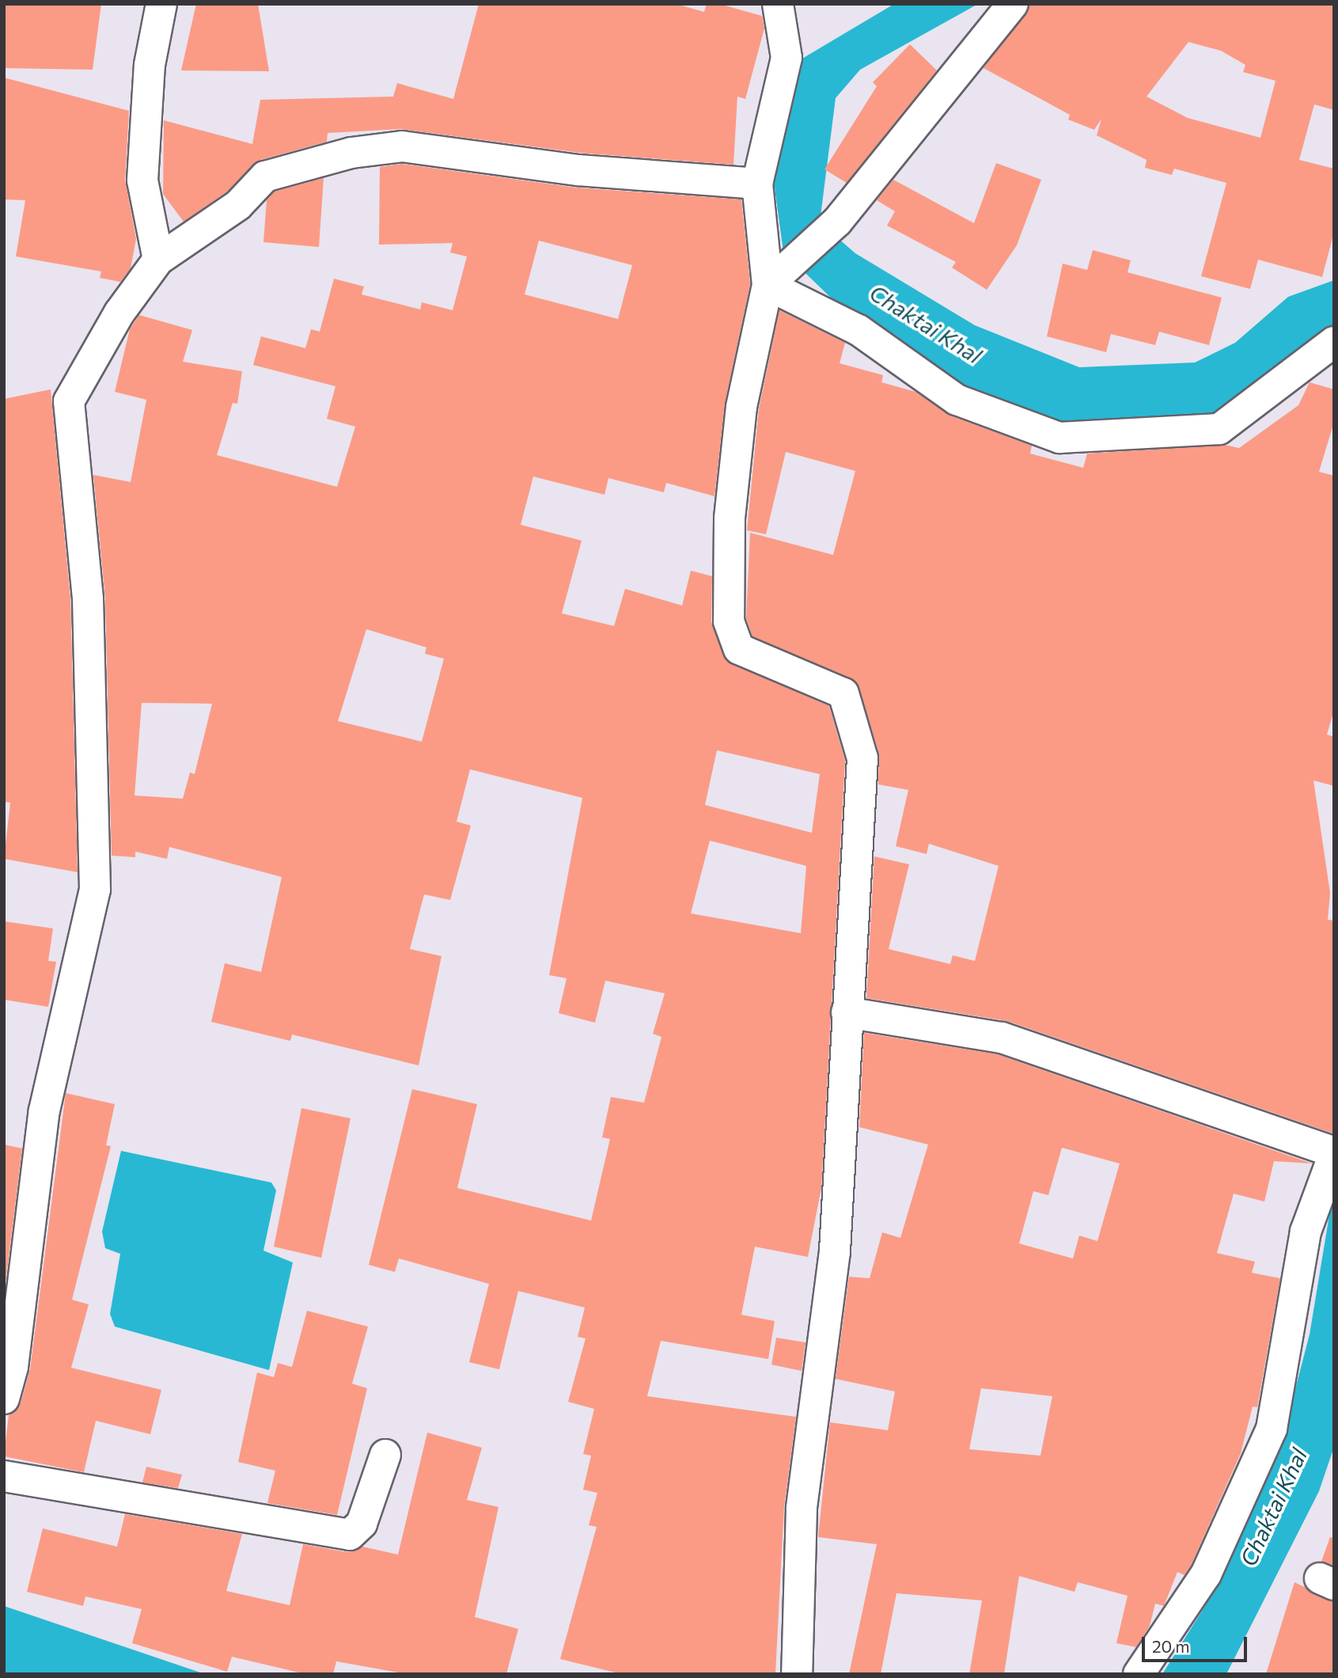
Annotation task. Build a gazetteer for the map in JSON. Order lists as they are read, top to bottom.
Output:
{
  "water": ["Chaktai Khal"],
  "scale_bar": "20 m"
}
